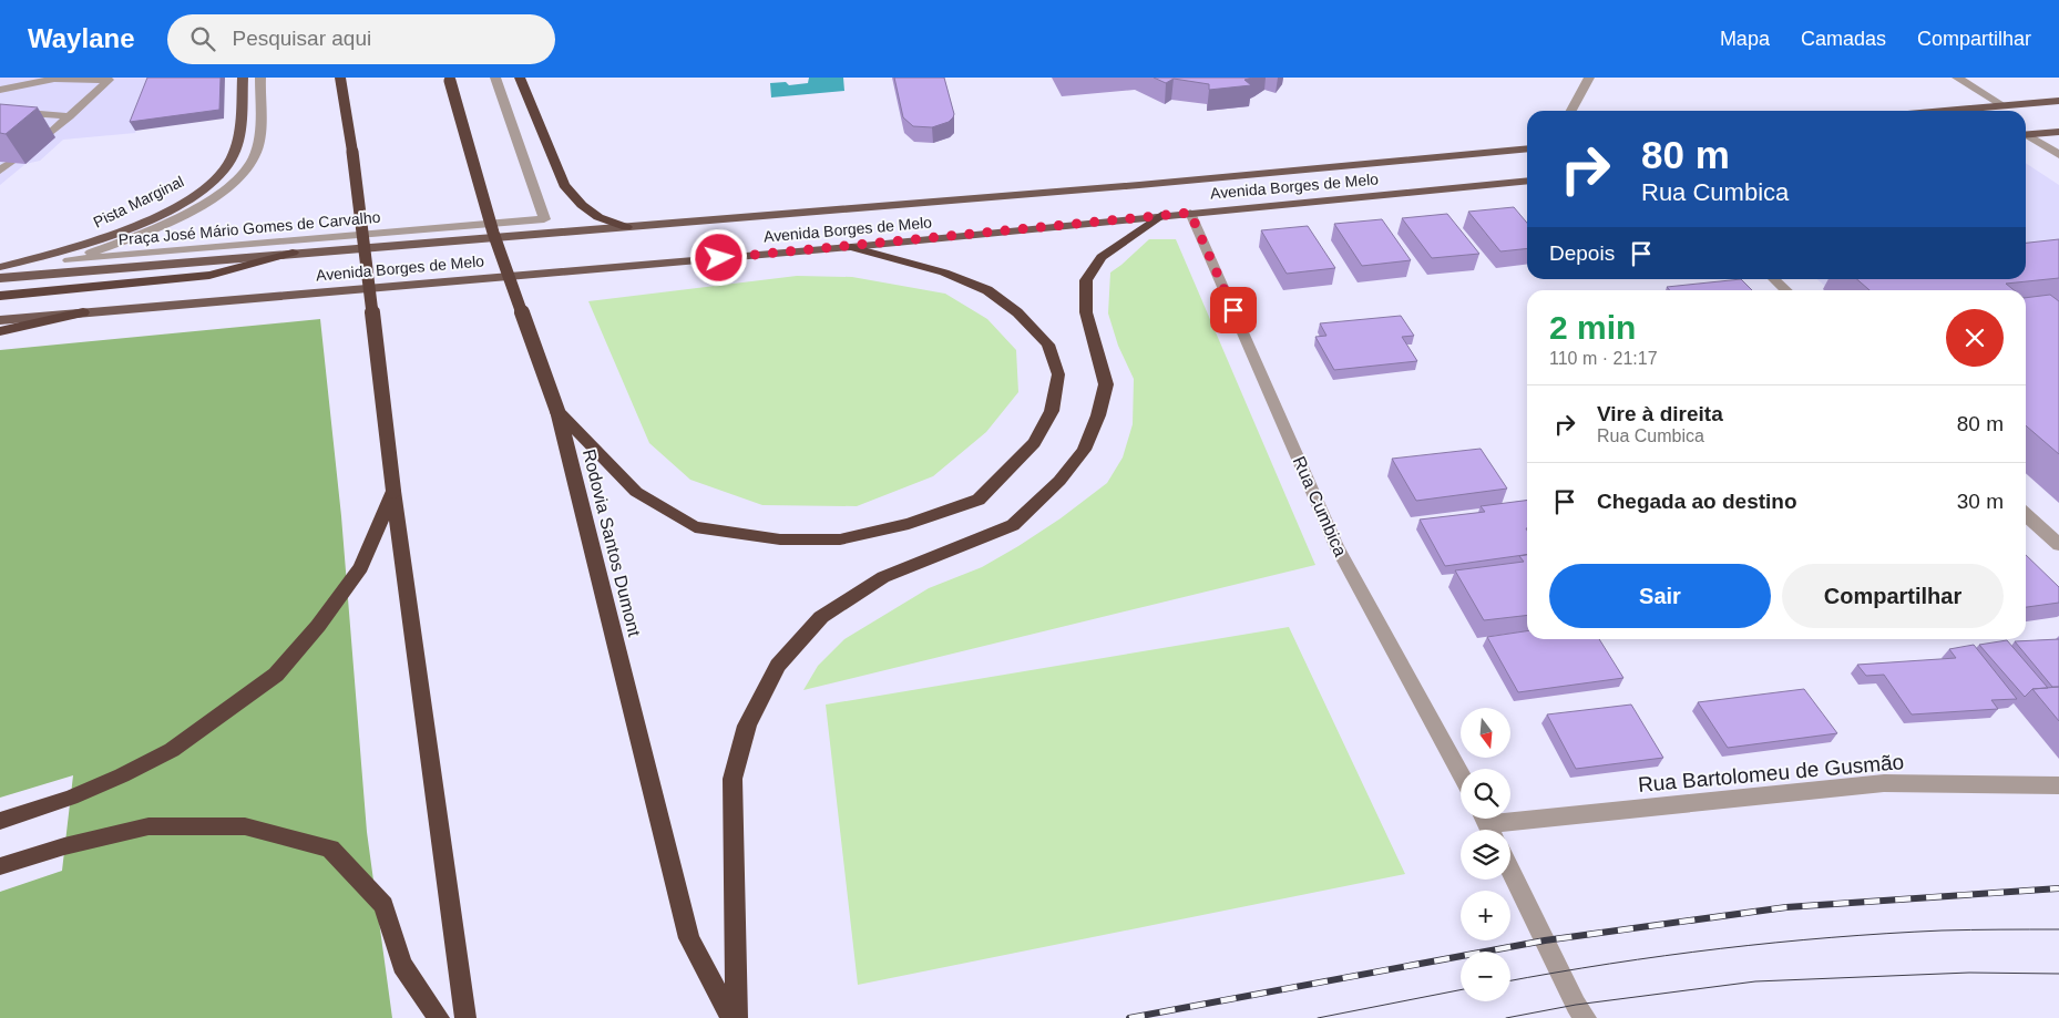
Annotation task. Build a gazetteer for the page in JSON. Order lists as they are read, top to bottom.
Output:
{
  "streets": {
    "highway": ["Rodovia Santos Dumont"],
    "main road": ["Avenida Borges de Melo", "Pista Marginal"],
    "street": ["Praça José Mário Gomes de Carvalho", "Rua Cumbica", "Rua Bartolomeu de Gusmão"]
  },
  "crossings": [
    ["Avenida Borges de Melo", "Rua Cumbica"]
  ],
  "north": "bottom",
  "page": {
    "header": "Waylane",
    "search": "Pesquisar aqui",
    "nav": ["Mapa", "Camadas", "Compartilhar"],
    "turn": ["80 m", "Rua Cumbica"],
    "then": "Depois",
    "heading": ["2 min", "110 m · 21:17"],
    "list": [
      {
        "name": "Vire à direita",
        "note": "Rua Cumbica",
        "value": "80 m"
      },
      {
        "name": "Chegada ao destino",
        "value": "30 m"
      }
    ],
    "buttons": ["Sair", "Compartilhar"],
    "map_buttons": ["+", "−"]
  }
}
